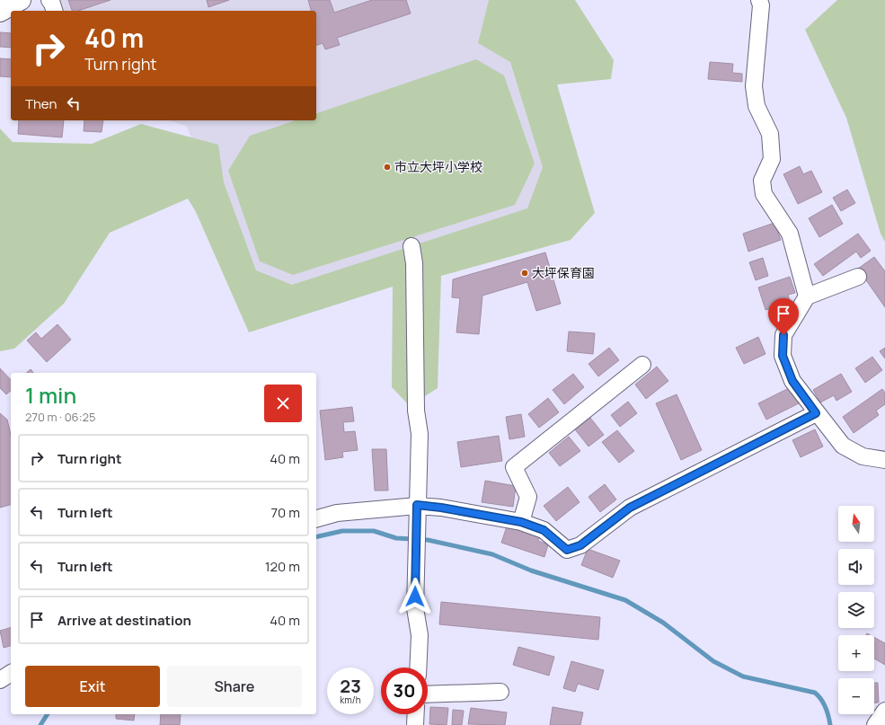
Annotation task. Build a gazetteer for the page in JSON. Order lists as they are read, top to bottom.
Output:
{
  "places": ["市立大坪小学校", "大坪保育園"],
  "north": "top",
  "page": {
    "turn": ["40 m", "Turn right"],
    "then": "Then",
    "heading": ["1 min", "270 m · 06:25"],
    "list": [
      {
        "name": "Turn right",
        "value": "40 m"
      },
      {
        "name": "Turn left",
        "value": "70 m"
      },
      {
        "name": "Turn left",
        "value": "120 m"
      },
      {
        "name": "Arrive at destination",
        "value": "40 m"
      }
    ],
    "map_buttons": ["+", "−"],
    "buttons": ["Exit", "Share"],
    "speed": "23 km/h",
    "limit": "30"
  }
}
